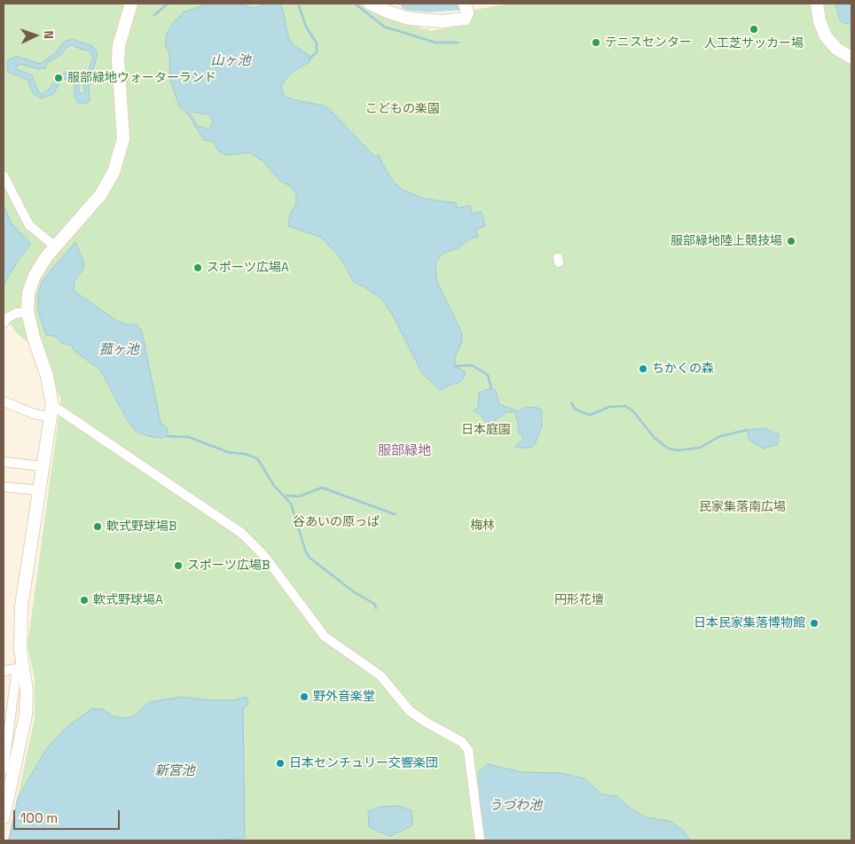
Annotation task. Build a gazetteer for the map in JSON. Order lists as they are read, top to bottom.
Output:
{
  "districts": ["服部緑地"],
  "water": [
    "山ヶ池",
    "菰ヶ池",
    "新宮池",
    "うづわ池"
  ],
  "parks": [
    "こどもの楽園",
    "日本庭園",
    "民家集落南広場",
    "谷あいの原っぱ",
    "梅林",
    "円形花壇"
  ],
  "places": [
    "人工芝サッカー場",
    "テニスセンター",
    "服部緑地ウォーターランド",
    "服部緑地陸上競技場",
    "スポーツ広場A",
    "ちかくの森",
    "軟式野球場B",
    "スポーツ広場B",
    "軟式野球場A",
    "日本民家集落博物館",
    "野外音楽堂",
    "日本センチュリー交響楽団"
  ],
  "scale_bar": "100 m",
  "north": "right"
}
